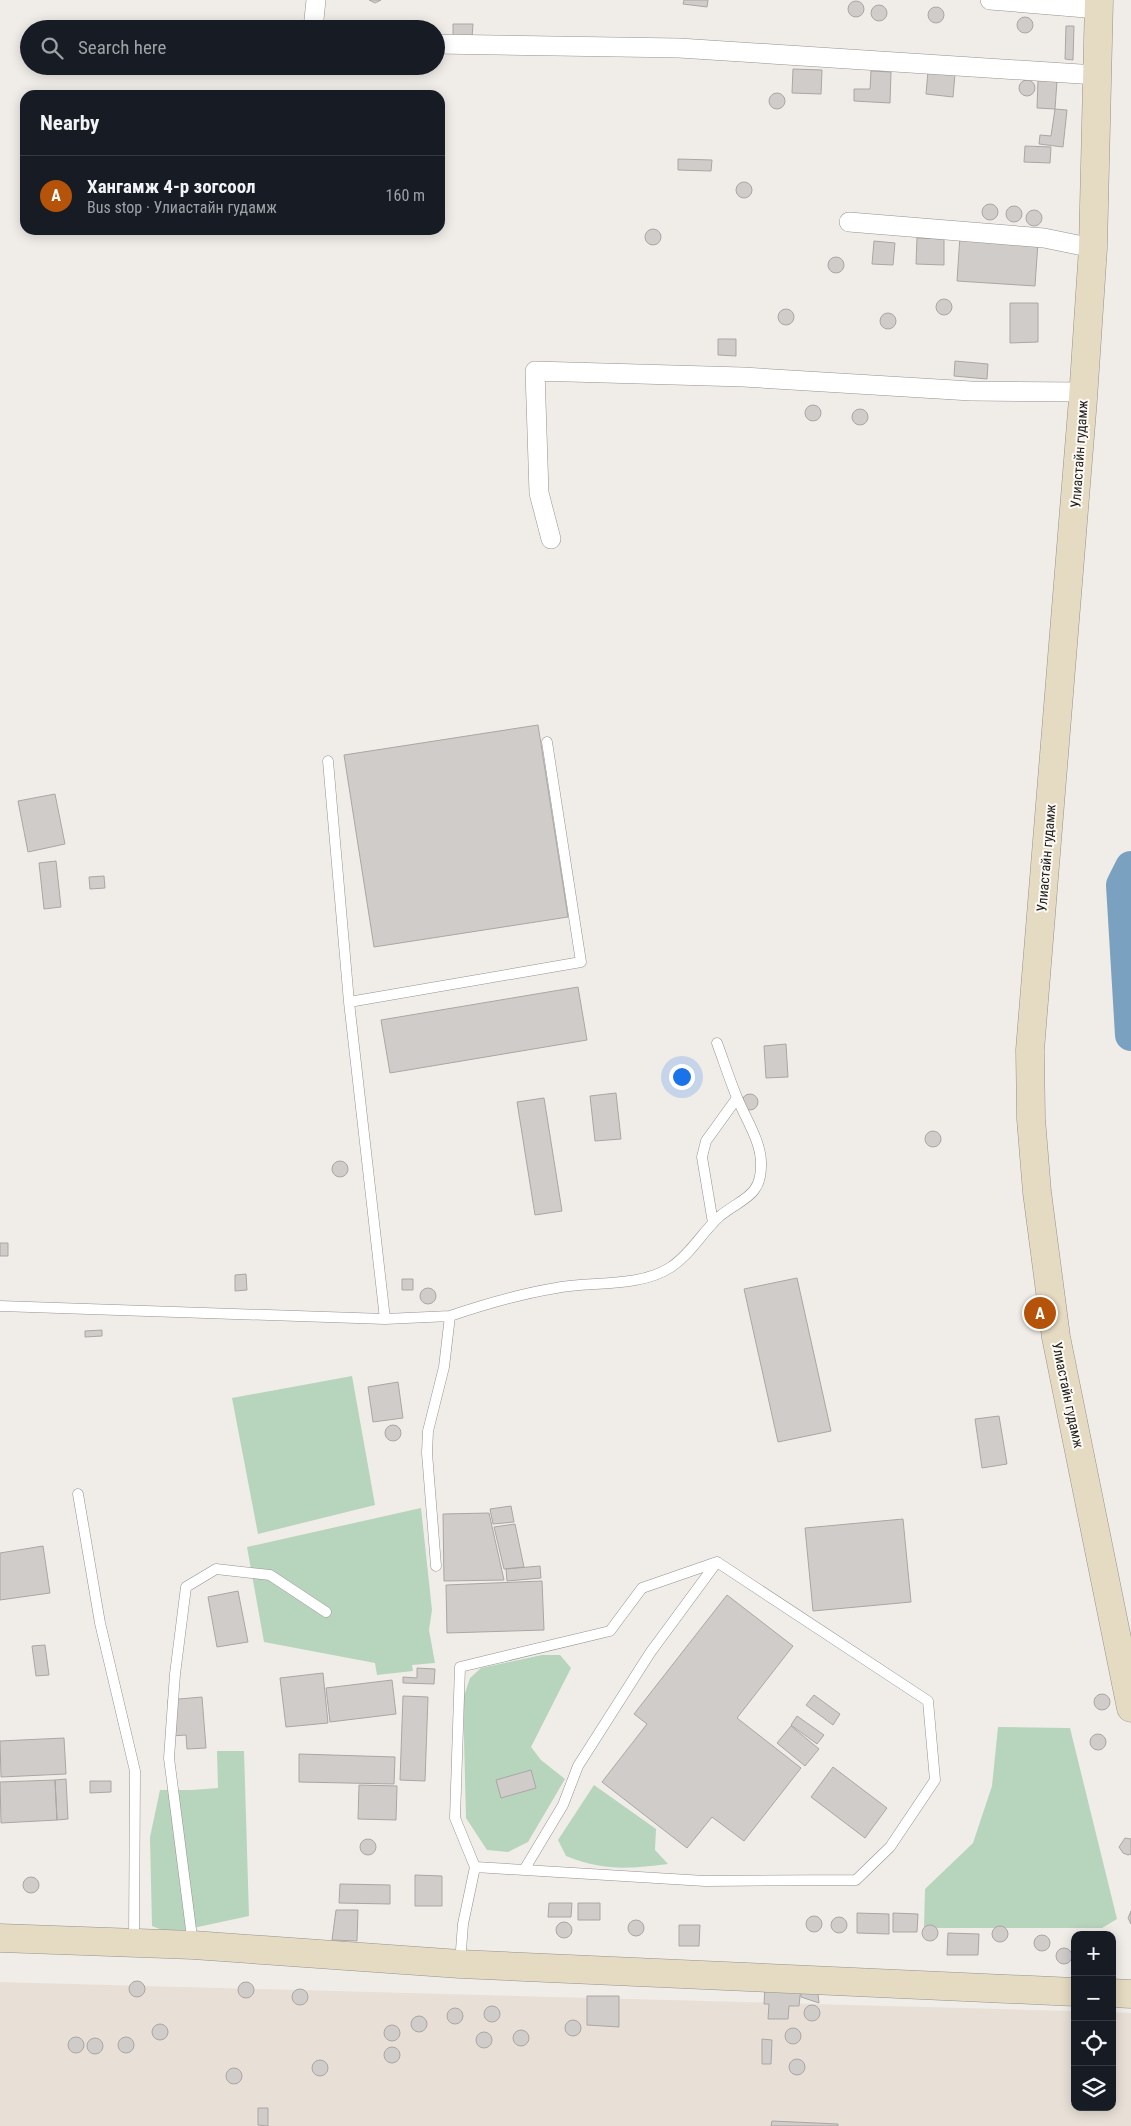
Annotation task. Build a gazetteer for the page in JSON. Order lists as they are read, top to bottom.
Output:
{
  "streets": {
    "main road": ["Улиастайн гудамж"]
  },
  "page": {
    "search": "Search here",
    "heading": "Nearby",
    "list": [
      {
        "mark": "A",
        "name": "Хангамж 4-р зогсоол",
        "note": "Bus stop · Улиастайн гудамж",
        "value": "160 m"
      }
    ],
    "pins": "A",
    "map_buttons": ["+", "−"]
  }
}
